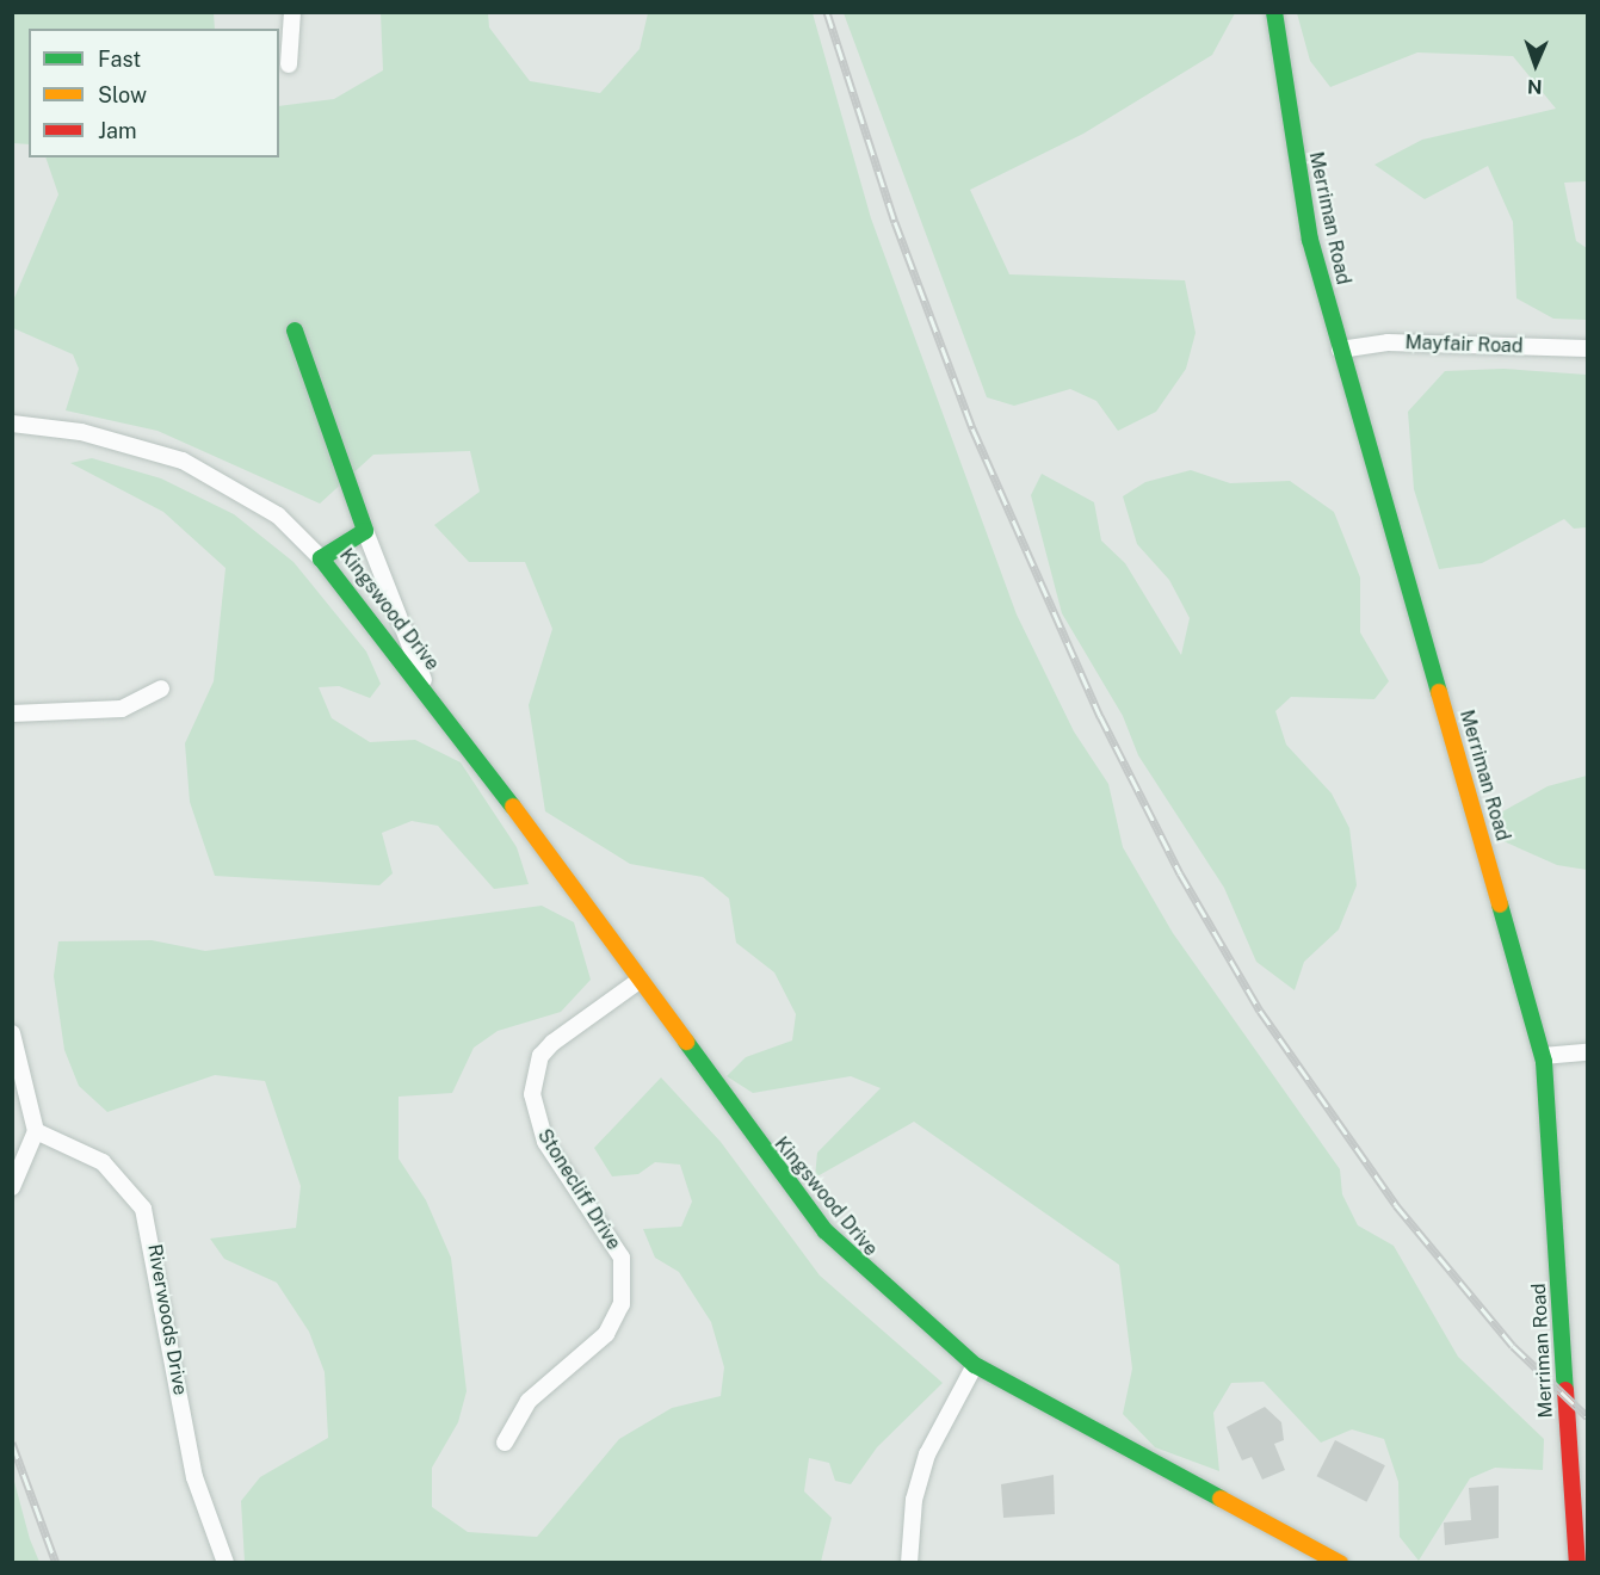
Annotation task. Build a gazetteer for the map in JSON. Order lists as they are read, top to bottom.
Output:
{
  "streets": {
    "street": [
      "Merriman Road",
      "Mayfair Road",
      "Kingswood Drive",
      "Stonecliff Drive",
      "Riverwoods Drive"
    ]
  },
  "crossings": [
    ["Merriman Road", "Mayfair Road"],
    ["Kingswood Drive", "Stonecliff Drive"]
  ],
  "legend": ["Fast", "Slow", "Jam"],
  "north": "bottom"
}
